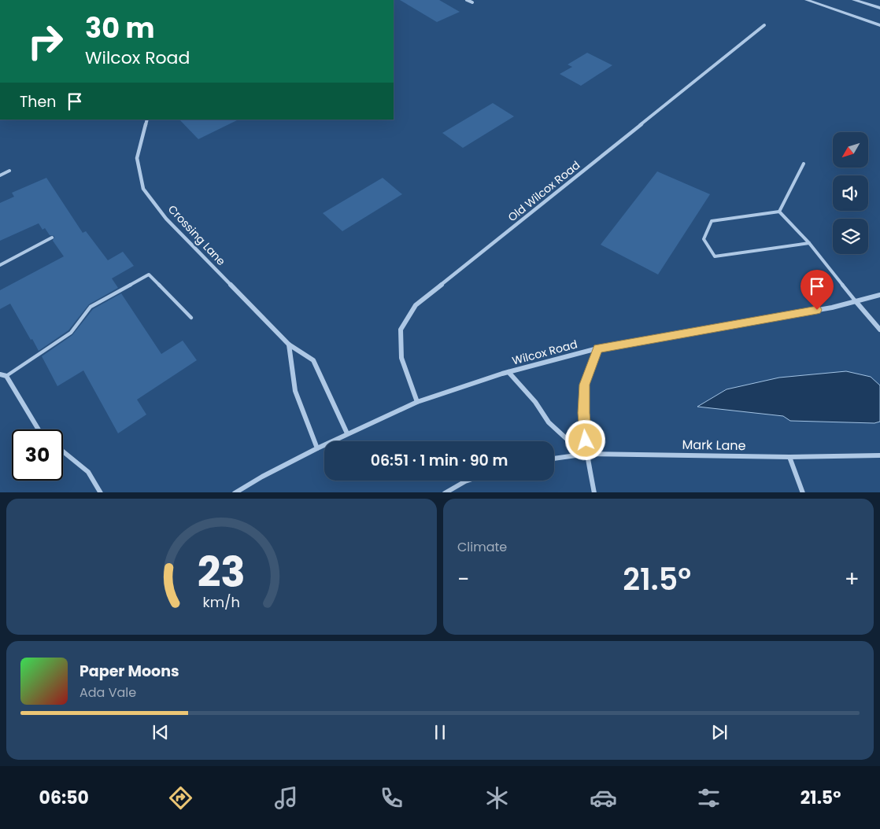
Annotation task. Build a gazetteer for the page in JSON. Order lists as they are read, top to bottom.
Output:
{
  "streets": {
    "street": [
      "Old Wilcox Road",
      "Crossing Lane",
      "Wilcox Road",
      "Mark Lane"
    ]
  },
  "crossings": [
    ["Old Wilcox Road", "Wilcox Road"],
    ["Crossing Lane", "Wilcox Road"]
  ],
  "north": "bottom left",
  "page": {
    "turn": ["30 m", "Wilcox Road"],
    "then": "Then",
    "limit": "30",
    "trip": "06:51 · 1 min · 90 m",
    "tile": "Climate",
    "heat": ["−", "21.5°", "+"],
    "song": ["Paper Moons", "Ada Vale"],
    "tabs": ["06:50", "21.5°"],
    "gauge": ["23", "km/h"]
  }
}
